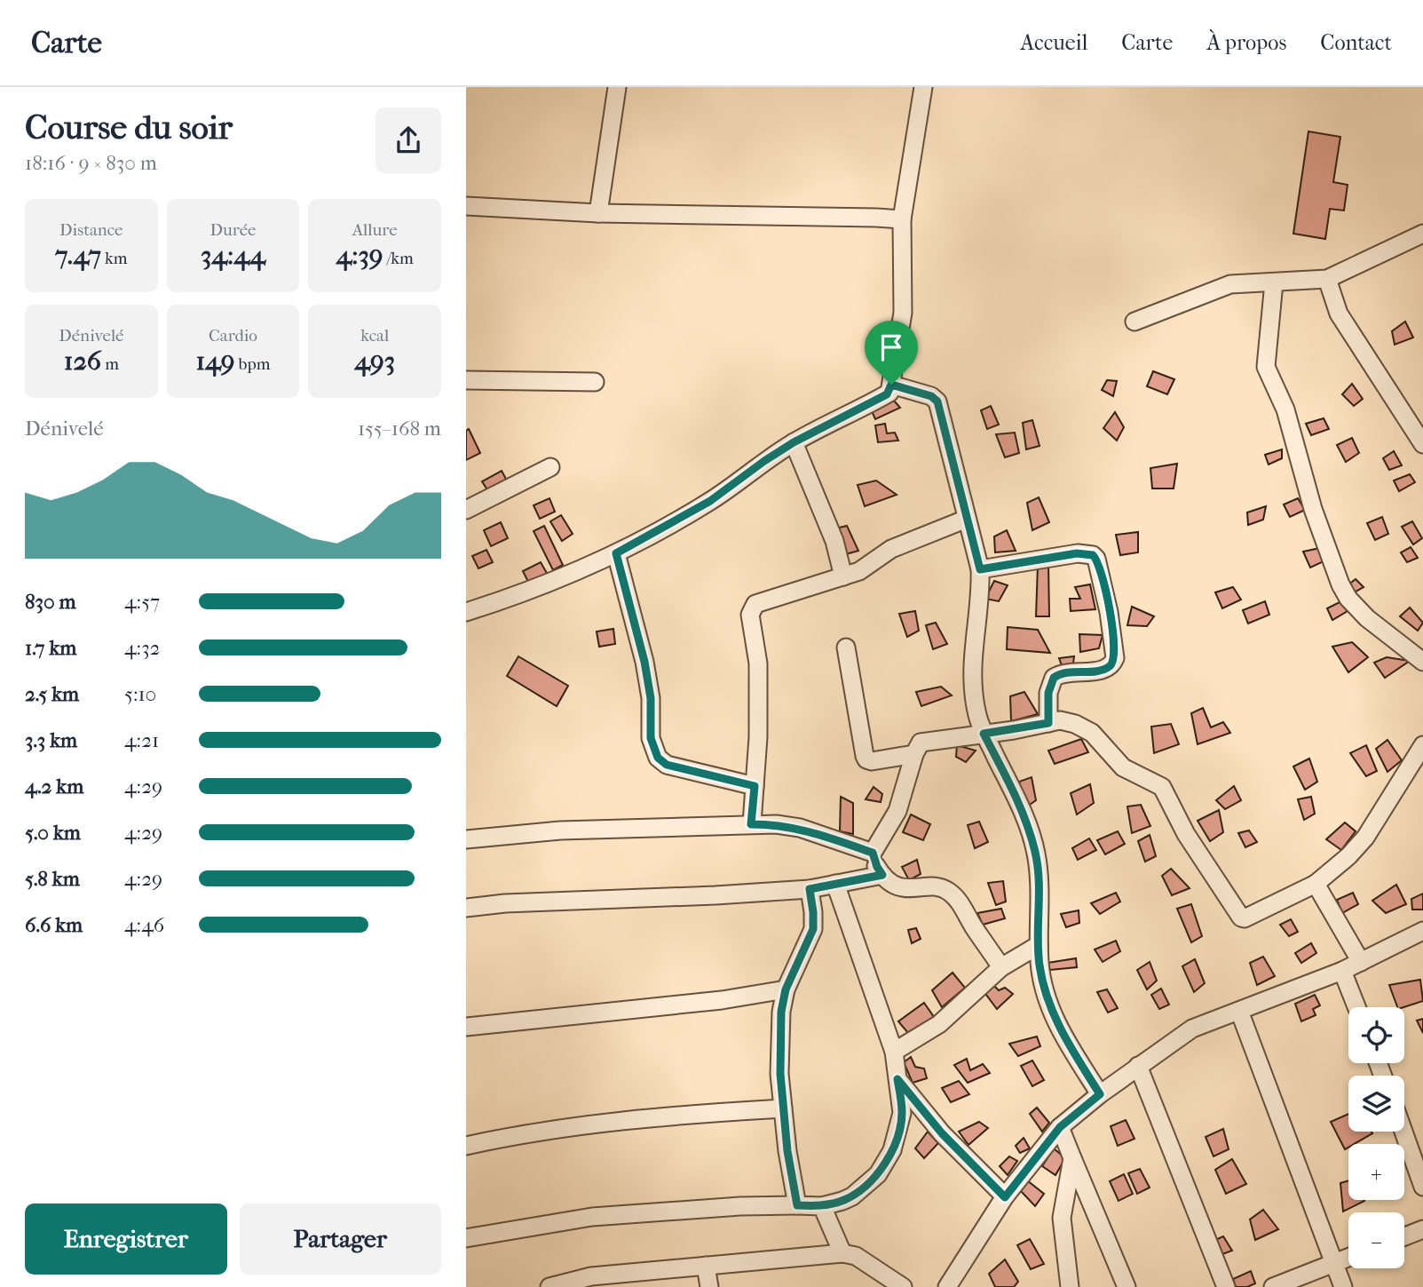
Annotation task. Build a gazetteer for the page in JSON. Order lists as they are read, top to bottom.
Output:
{
  "page": {
    "header": "Carte",
    "nav": [
      "Accueil",
      "Carte",
      "À propos",
      "Contact"
    ],
    "heading": ["Course du soir", "18:16 · 9 × 830 m"],
    "stats": [
      ["Distance", "7.47 km"],
      ["Durée", "34:44"],
      ["Allure", "4:39 /km"],
      ["Dénivelé", "126 m"],
      ["Cardio", "149 bpm"],
      ["kcal", "493"]
    ],
    "chart": ["Dénivelé", "155–168 m"],
    "list": [
      {
        "name": "830 m",
        "note": "4:57"
      },
      {
        "name": "1.7 km",
        "note": "4:32"
      },
      {
        "name": "2.5 km",
        "note": "5:10"
      },
      {
        "name": "3.3 km",
        "note": "4:21"
      },
      {
        "name": "4.2 km",
        "note": "4:29"
      },
      {
        "name": "5.0 km",
        "note": "4:29"
      },
      {
        "name": "5.8 km",
        "note": "4:29"
      },
      {
        "name": "6.6 km",
        "note": "4:46"
      }
    ],
    "map_buttons": ["+", "−"],
    "buttons": ["Enregistrer", "Partager"]
  }
}
